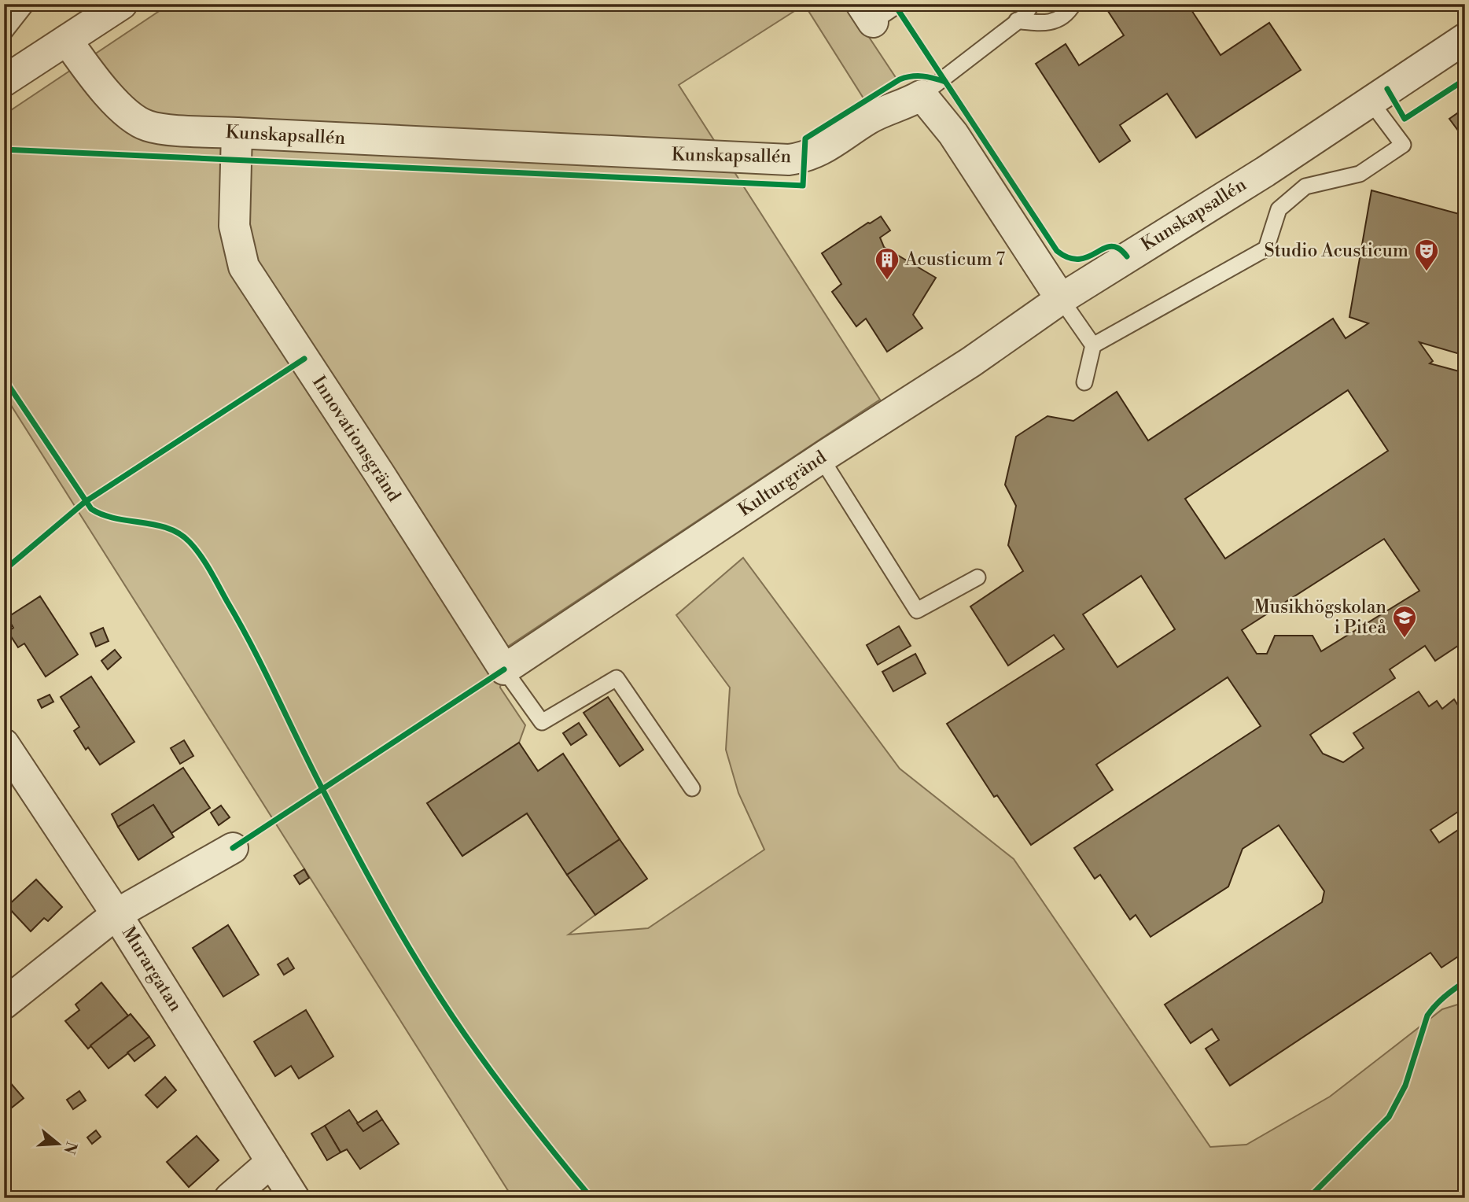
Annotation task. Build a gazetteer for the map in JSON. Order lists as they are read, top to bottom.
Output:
{
  "streets": {
    "street": [
      "Kunskapsallén",
      "Innovationsgränd",
      "Kulturgränd",
      "Murargatan"
    ]
  },
  "crossings": [
    ["Kunskapsallén", "Innovationsgränd"],
    ["Kunskapsallén", "Kulturgränd"],
    ["Innovationsgränd", "Kulturgränd"]
  ],
  "places": {
    "theatre": ["Studio Acusticum"],
    "building": ["Acusticum 7"],
    "school or university": ["Musikhögskolan i Piteå"]
  },
  "north": "right"
}
